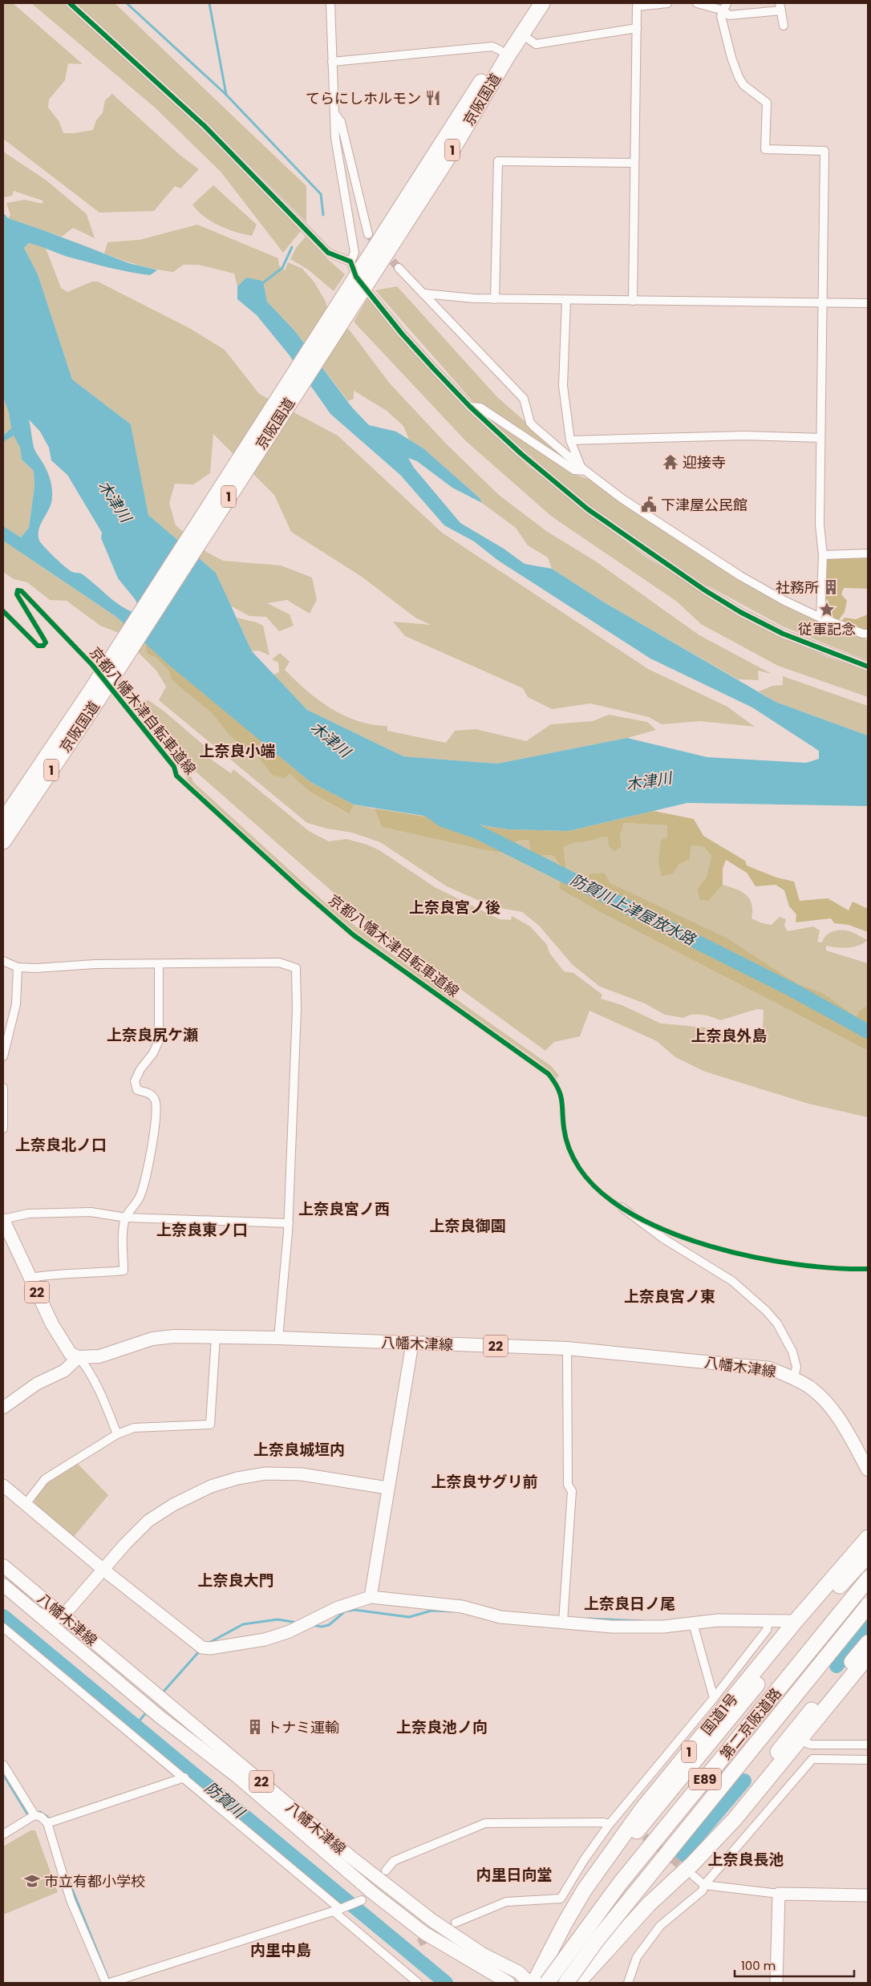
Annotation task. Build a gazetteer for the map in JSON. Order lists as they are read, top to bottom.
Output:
{
  "streets": {
    "highway": [
      "京阪国道",
      "1",
      "国道1号",
      "第二京阪道路",
      "E89"
    ],
    "main road": ["22", "八幡木津線"],
    "cycle path": ["京都八幡木津自転車道線"]
  },
  "crossings": [
    ["22", "八幡木津線"]
  ],
  "districts": [
    "上奈良小端",
    "上奈良宮ノ後",
    "上奈良尻ケ瀬",
    "上奈良外島",
    "上奈良北ノ口",
    "上奈良宮ノ西",
    "上奈良御園",
    "上奈良東ノ口",
    "上奈良宮ノ東",
    "上奈良城垣内",
    "上奈良サグリ前",
    "上奈良大門",
    "上奈良日ノ尾",
    "上奈良池ノ向",
    "上奈良長池",
    "内里日向堂",
    "内里中島"
  ],
  "water": ["木津川", "防賀川上津屋放水路", "防賀川"],
  "places": {
    "restaurant": ["てらにしホルモン"],
    "temple": ["迎接寺"],
    "public building": ["下津屋公民館"],
    "building": ["社務所", "トナミ運輸"],
    "place": ["従軍記念"],
    "school or university": ["市立有都小学校"]
  },
  "scale_bar": "100 m"
}
